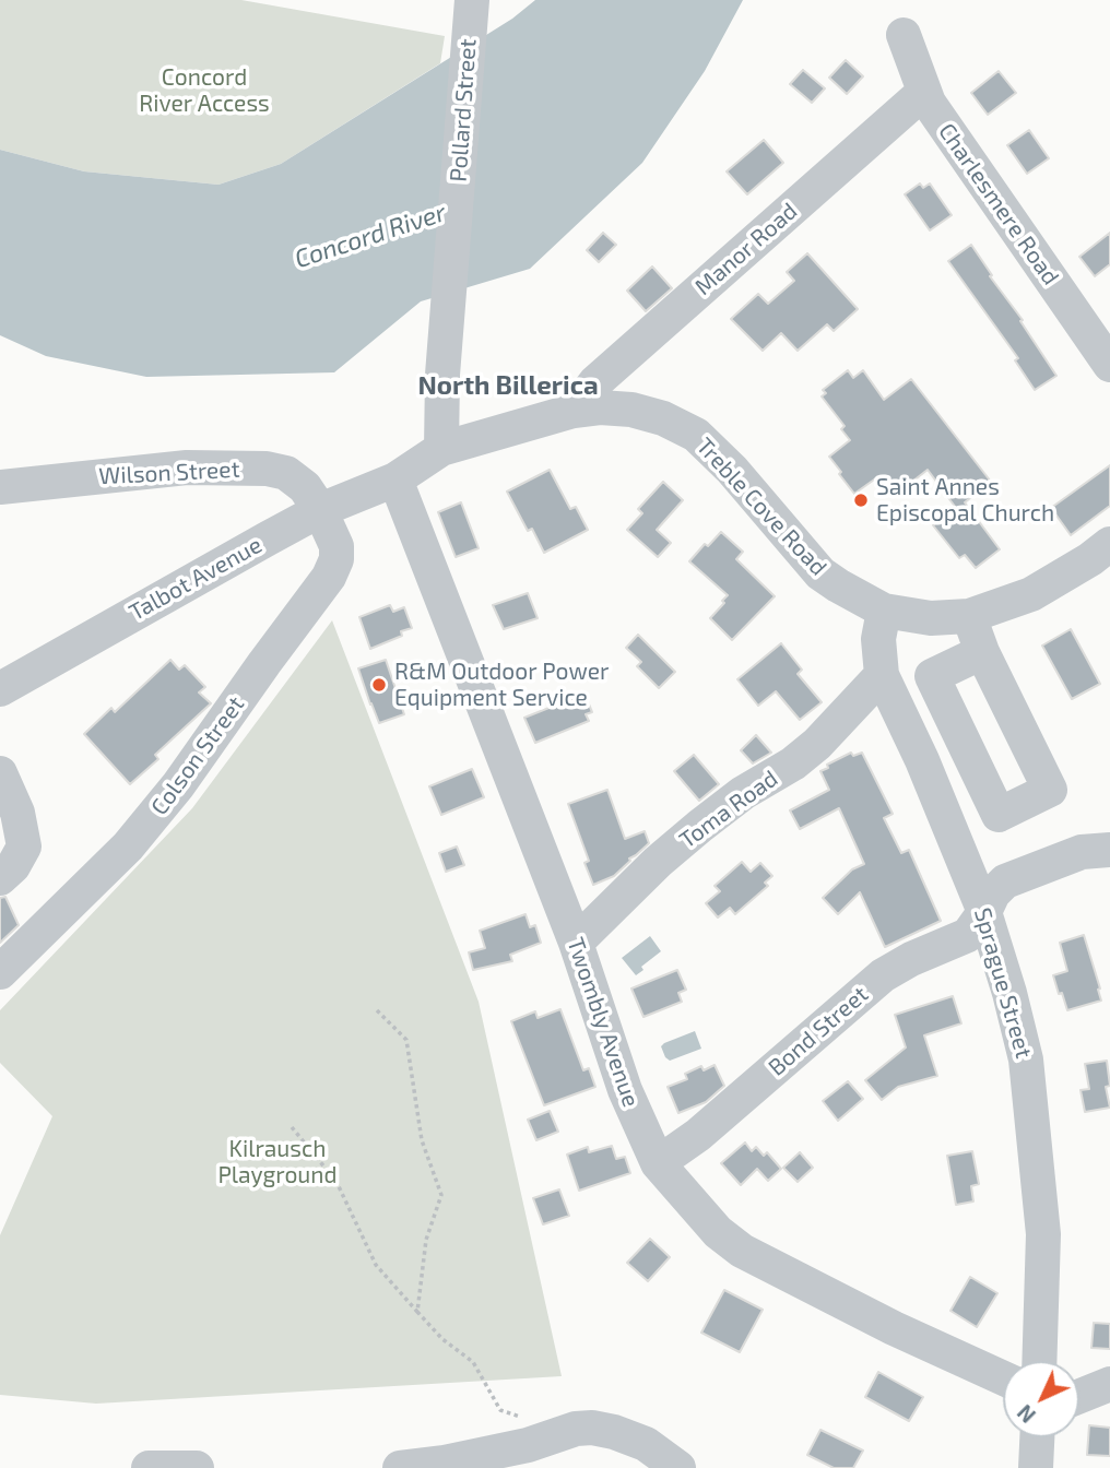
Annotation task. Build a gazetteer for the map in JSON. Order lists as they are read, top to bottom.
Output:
{
  "streets": {
    "street": [
      "Pollard Street",
      "Charlesmere Road",
      "Manor Road",
      "Wilson Street",
      "Treble Cove Road",
      "Talbot Avenue",
      "Colson Street",
      "Toma Road",
      "Sprague Street",
      "Twombly Avenue",
      "Bond Street"
    ]
  },
  "crossings": [
    ["Pollard Street", "Treble Cove Road"],
    ["Charlesmere Road", "Manor Road"],
    ["Manor Road", "Treble Cove Road"],
    ["Wilson Street", "Talbot Avenue"],
    ["Wilson Street", "Colson Street"],
    ["Treble Cove Road", "Sprague Street"],
    ["Talbot Avenue", "Colson Street"],
    ["Talbot Avenue", "Twombly Avenue"],
    ["Toma Road", "Sprague Street"],
    ["Toma Road", "Twombly Avenue"],
    ["Sprague Street", "Bond Street"],
    ["Twombly Avenue", "Bond Street"]
  ],
  "districts": ["North Billerica"],
  "water": ["Concord River"],
  "parks": ["Concord River Access", "Kilrausch Playground"],
  "places": ["Saint Annes Episcopal Church", "R&M Outdoor Power Equipment Service"],
  "north": "bottom left"
}
